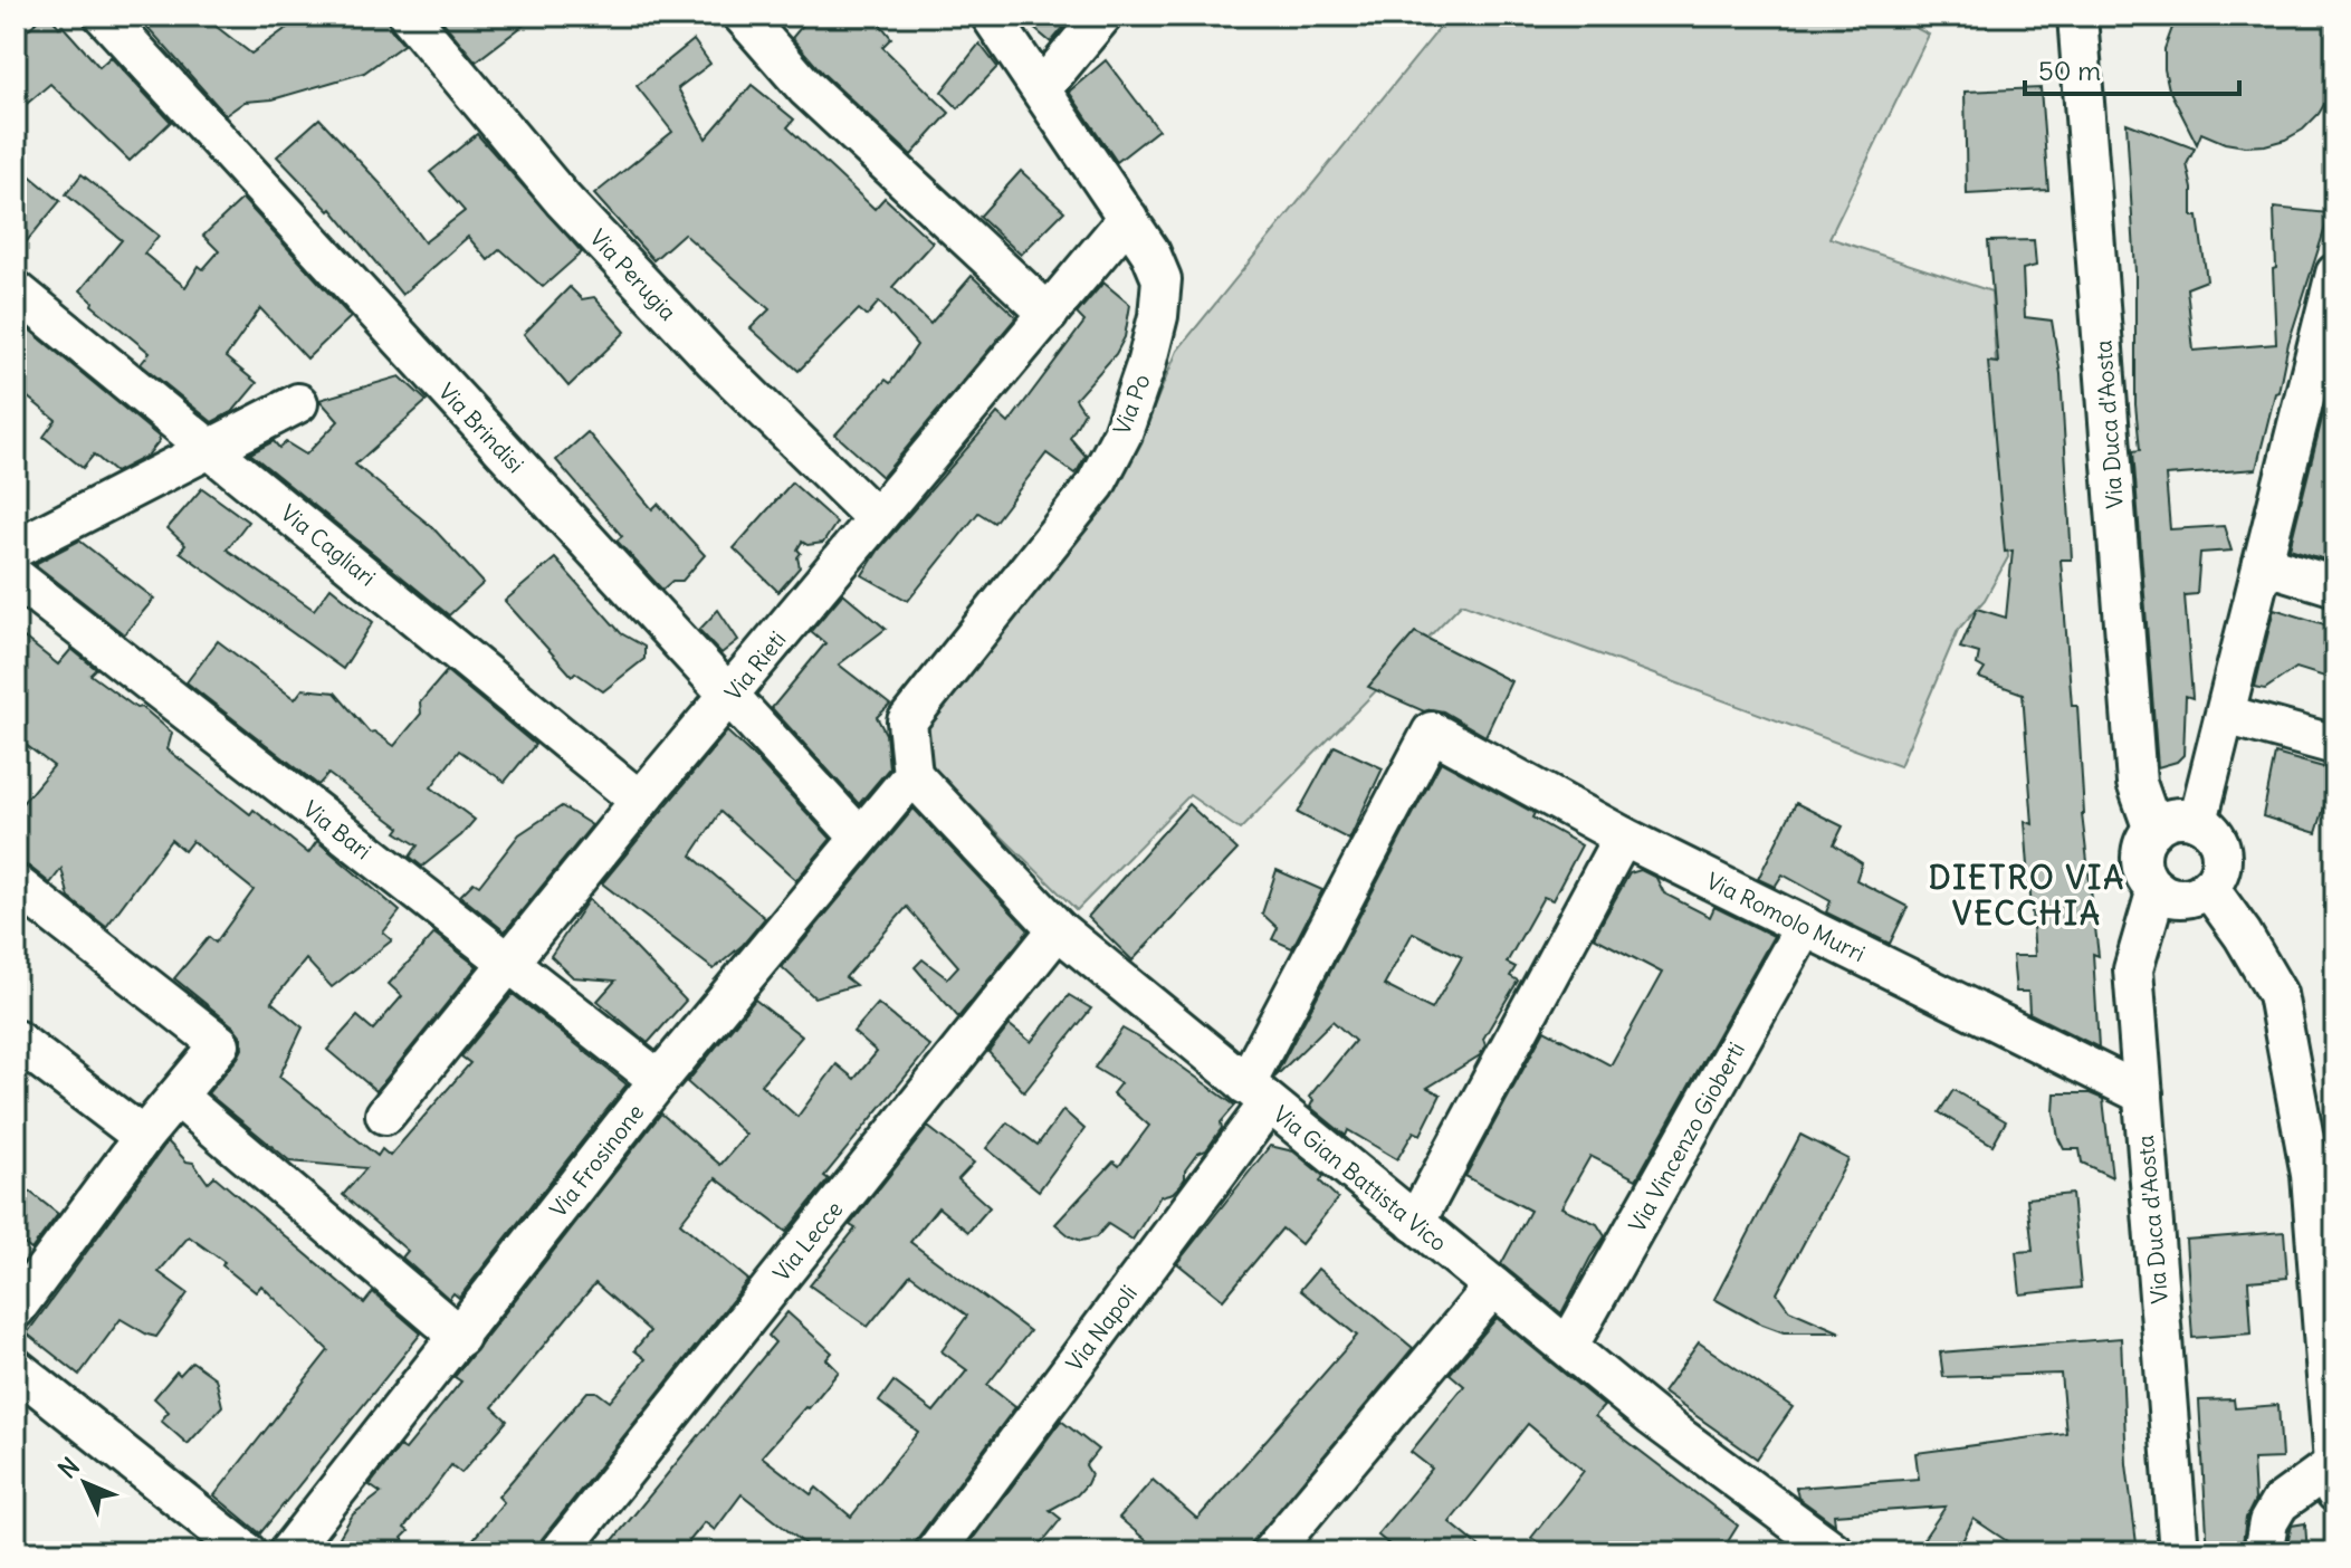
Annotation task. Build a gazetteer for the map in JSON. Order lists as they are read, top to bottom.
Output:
{
  "streets": {
    "street": [
      "Via Perugia",
      "Via Po",
      "Via Duca d'Aosta",
      "Via Brindisi",
      "Via Cagliari",
      "Via Rieti",
      "Via Bari",
      "Via Romolo Murri",
      "Via Vincenzo Gioberti",
      "Via Frosinone",
      "Via Gian Battista Vico",
      "Via Lecce",
      "Via Napoli"
    ]
  },
  "crossings": [
    ["Via Perugia", "Via Rieti"],
    ["Via Po", "Via Rieti"],
    ["Via Po", "Via Frosinone"],
    ["Via Po", "Via Gian Battista Vico"],
    ["Via Duca d'Aosta", "Via Romolo Murri"],
    ["Via Brindisi", "Via Rieti"],
    ["Via Brindisi", "Via Frosinone"],
    ["Via Cagliari", "Via Rieti"],
    ["Via Rieti", "Via Bari"],
    ["Via Bari", "Via Frosinone"],
    ["Via Romolo Murri", "Via Vincenzo Gioberti"],
    ["Via Romolo Murri", "Via Napoli"],
    ["Via Vincenzo Gioberti", "Via Gian Battista Vico"],
    ["Via Frosinone", "Via Gian Battista Vico"],
    ["Via Gian Battista Vico", "Via Lecce"],
    ["Via Gian Battista Vico", "Via Napoli"]
  ],
  "districts": ["DIETRO VIA VECCHIA"],
  "scale_bar": "50 m",
  "north": "top left"
}
